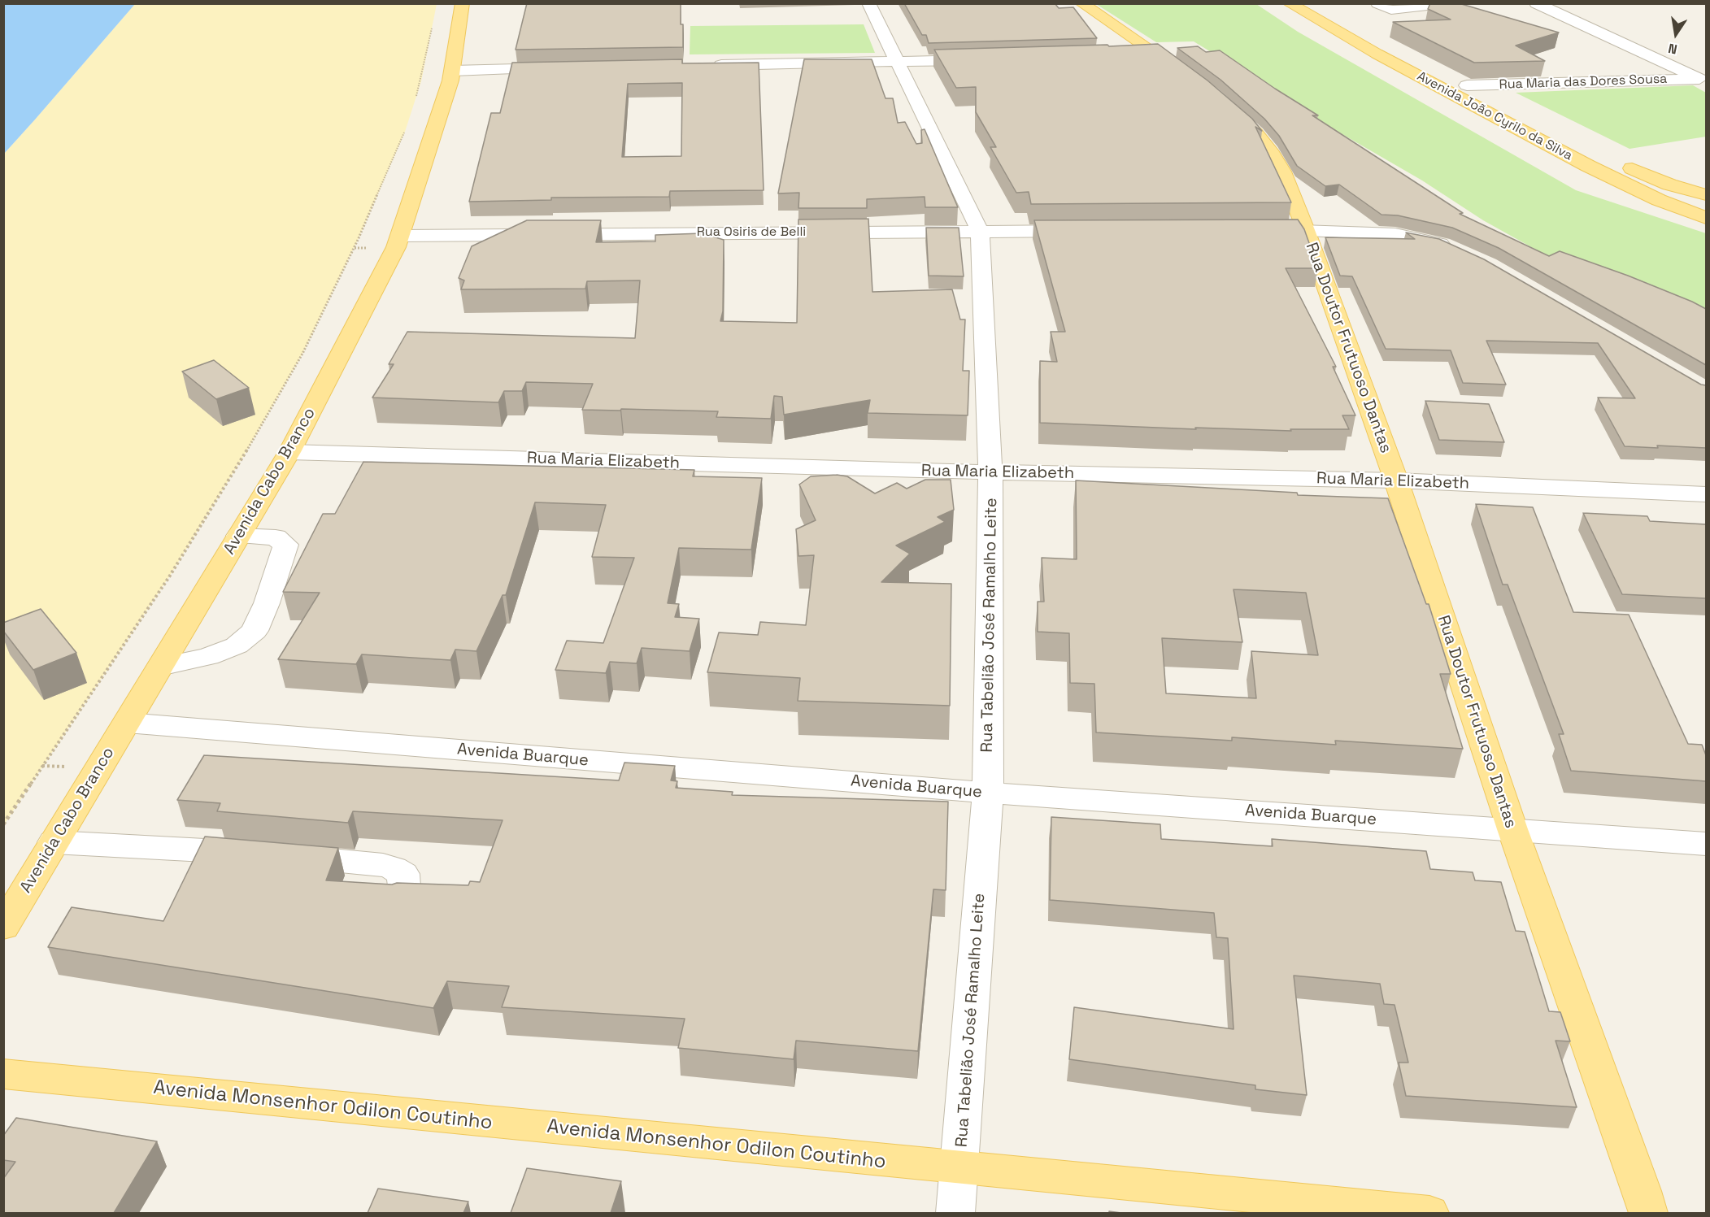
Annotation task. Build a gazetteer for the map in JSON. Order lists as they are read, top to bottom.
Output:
{
  "streets": {
    "main road": [
      "Avenida João Cyrilo da Silva",
      "Rua Doutor Frutuoso Dantas",
      "Avenida Cabo Branco",
      "Avenida Monsenhor Odilon Coutinho"
    ],
    "street": [
      "Rua Maria das Dores Sousa",
      "Rua Osiris de Belli",
      "Rua Maria Elizabeth",
      "Rua Tabelião José Ramalho Leite",
      "Avenida Buarque"
    ]
  },
  "crossings": [
    ["Rua Maria das Dores Sousa", "Avenida João Cyrilo da Silva"],
    ["Rua Osiris de Belli", "Avenida Cabo Branco"],
    ["Rua Osiris de Belli", "Rua Tabelião José Ramalho Leite"],
    ["Rua Doutor Frutuoso Dantas", "Rua Maria Elizabeth"],
    ["Rua Doutor Frutuoso Dantas", "Avenida Buarque"],
    ["Rua Maria Elizabeth", "Avenida Cabo Branco"],
    ["Rua Maria Elizabeth", "Rua Tabelião José Ramalho Leite"],
    ["Avenida Cabo Branco", "Avenida Buarque"],
    ["Rua Tabelião José Ramalho Leite", "Avenida Buarque"],
    ["Rua Tabelião José Ramalho Leite", "Avenida Monsenhor Odilon Coutinho"]
  ],
  "north": "bottom"
}
